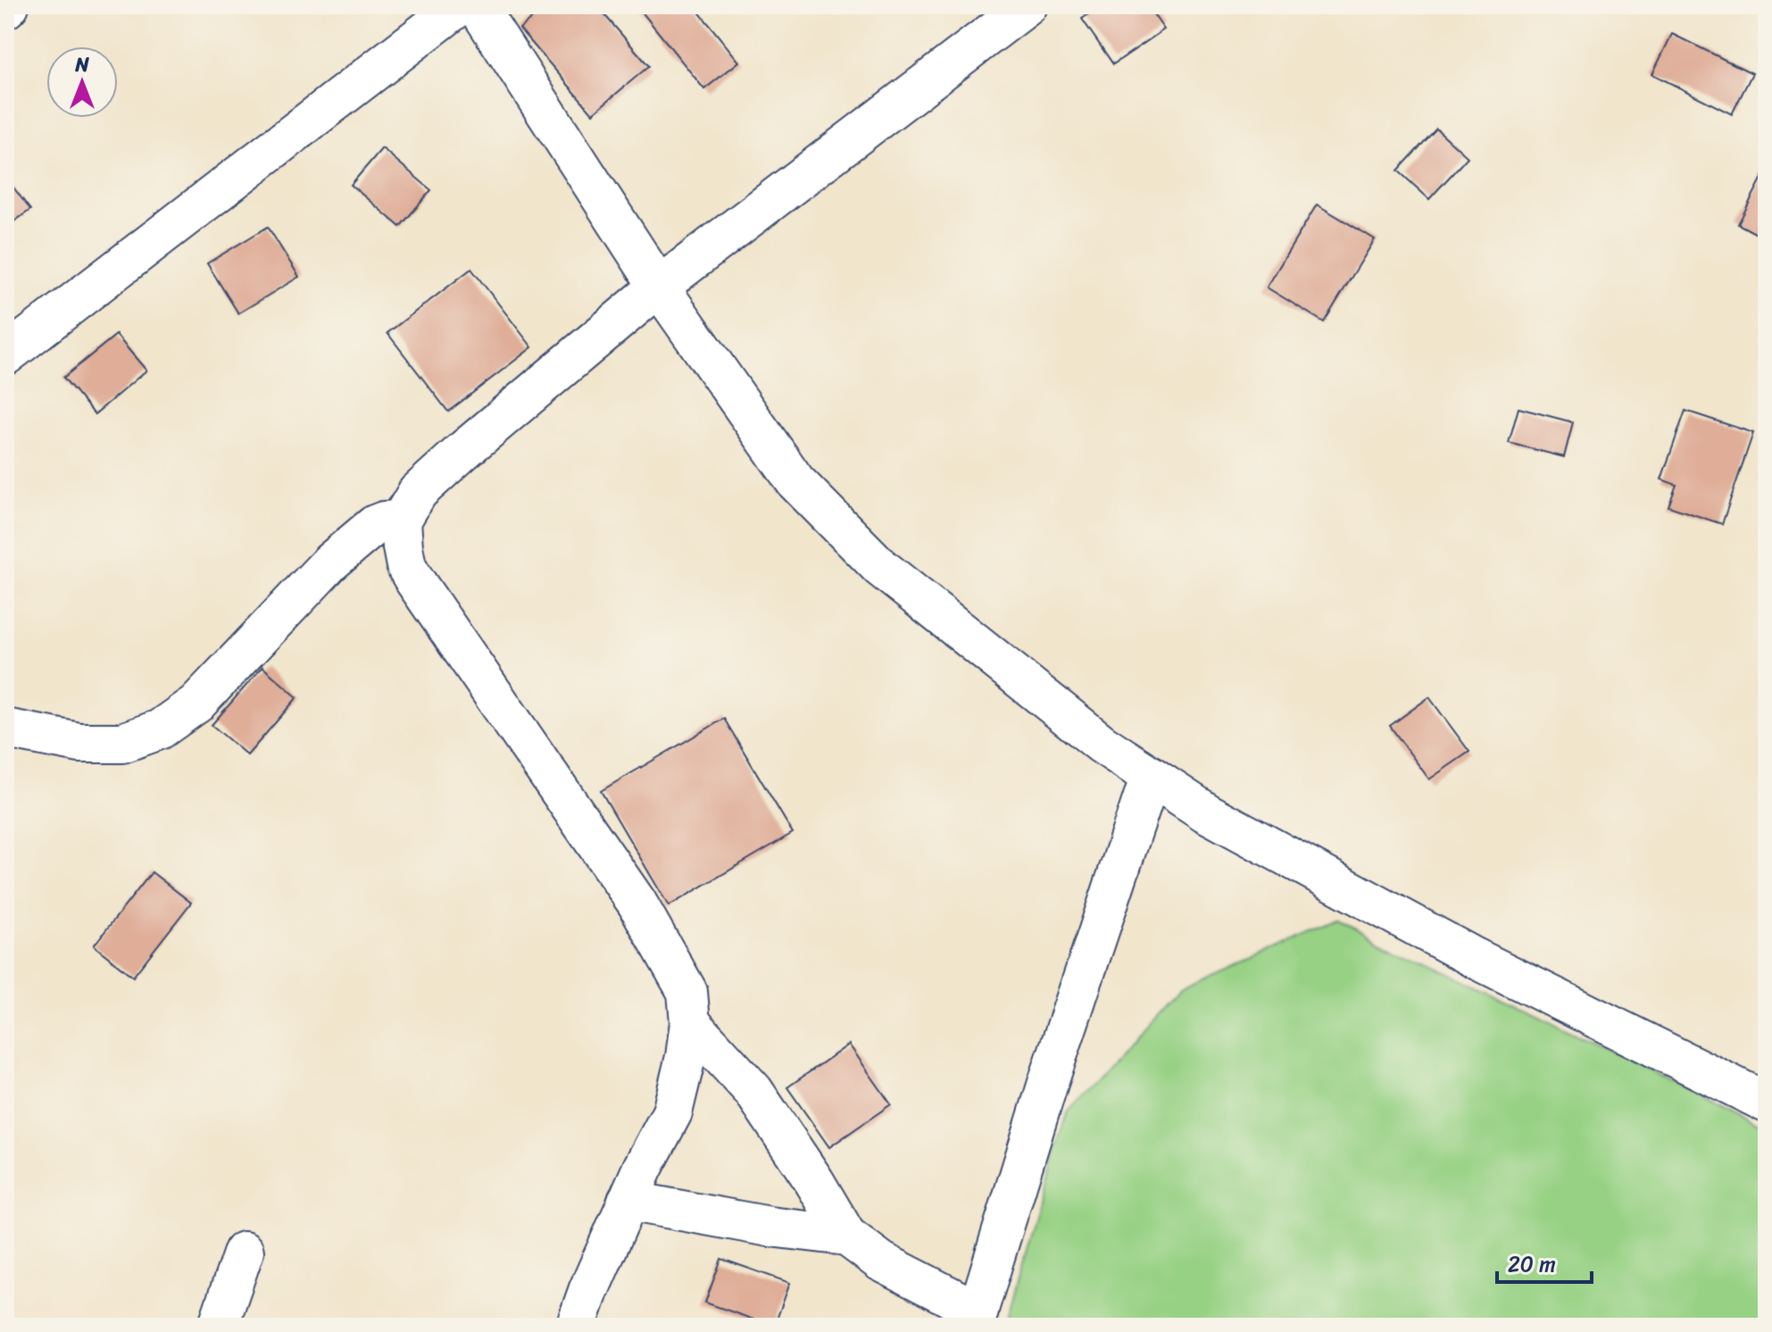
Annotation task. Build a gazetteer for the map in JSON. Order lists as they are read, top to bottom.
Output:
{
  "scale_bar": "20 m",
  "north": "top"
}
